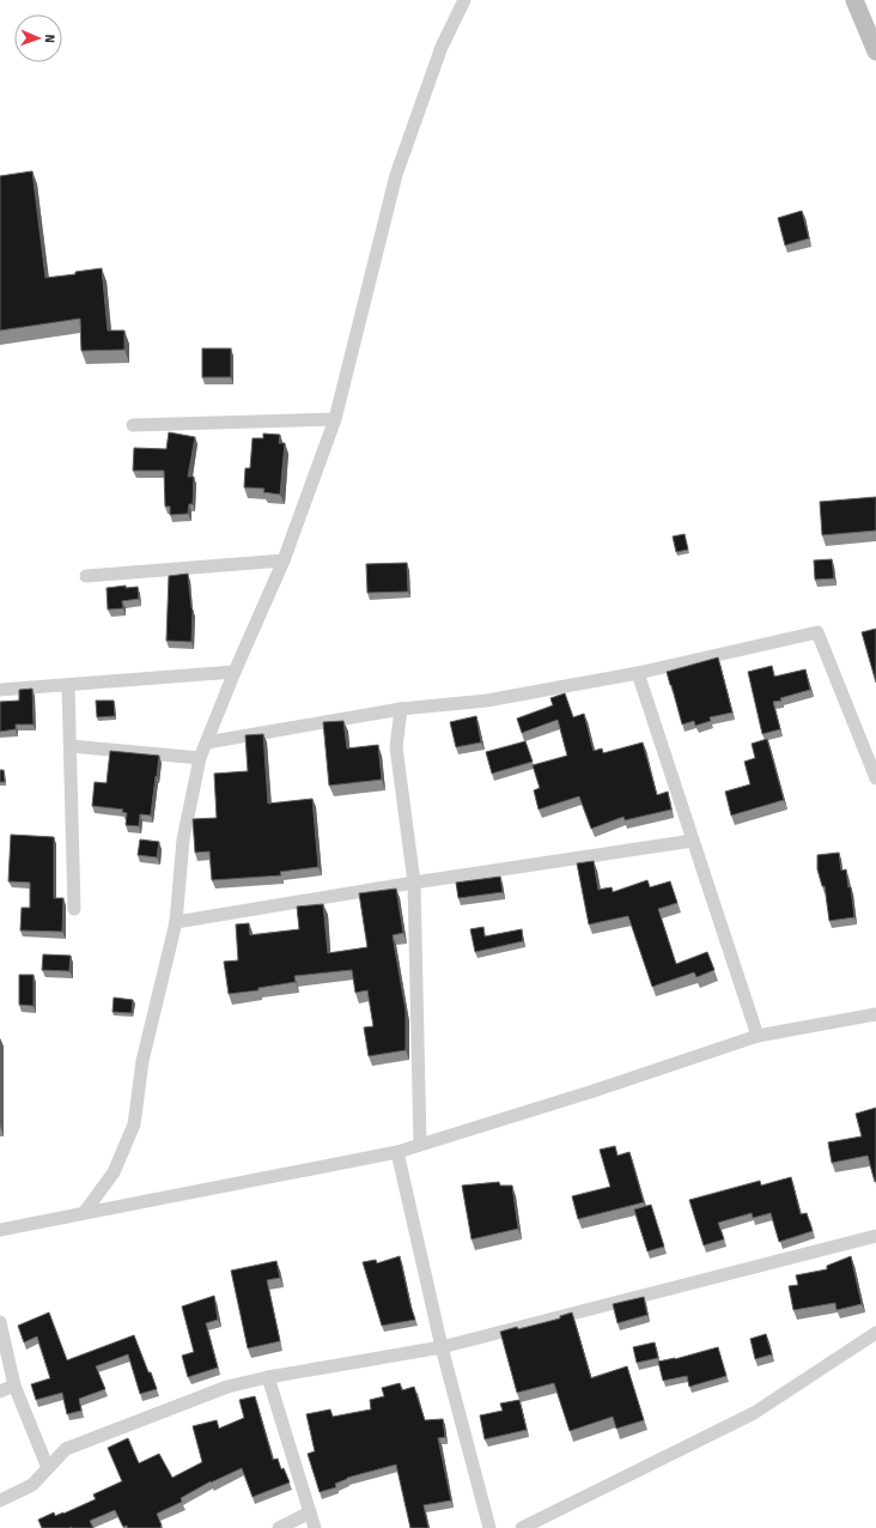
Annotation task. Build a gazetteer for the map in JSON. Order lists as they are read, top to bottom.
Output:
{
  "north": "right"
}
